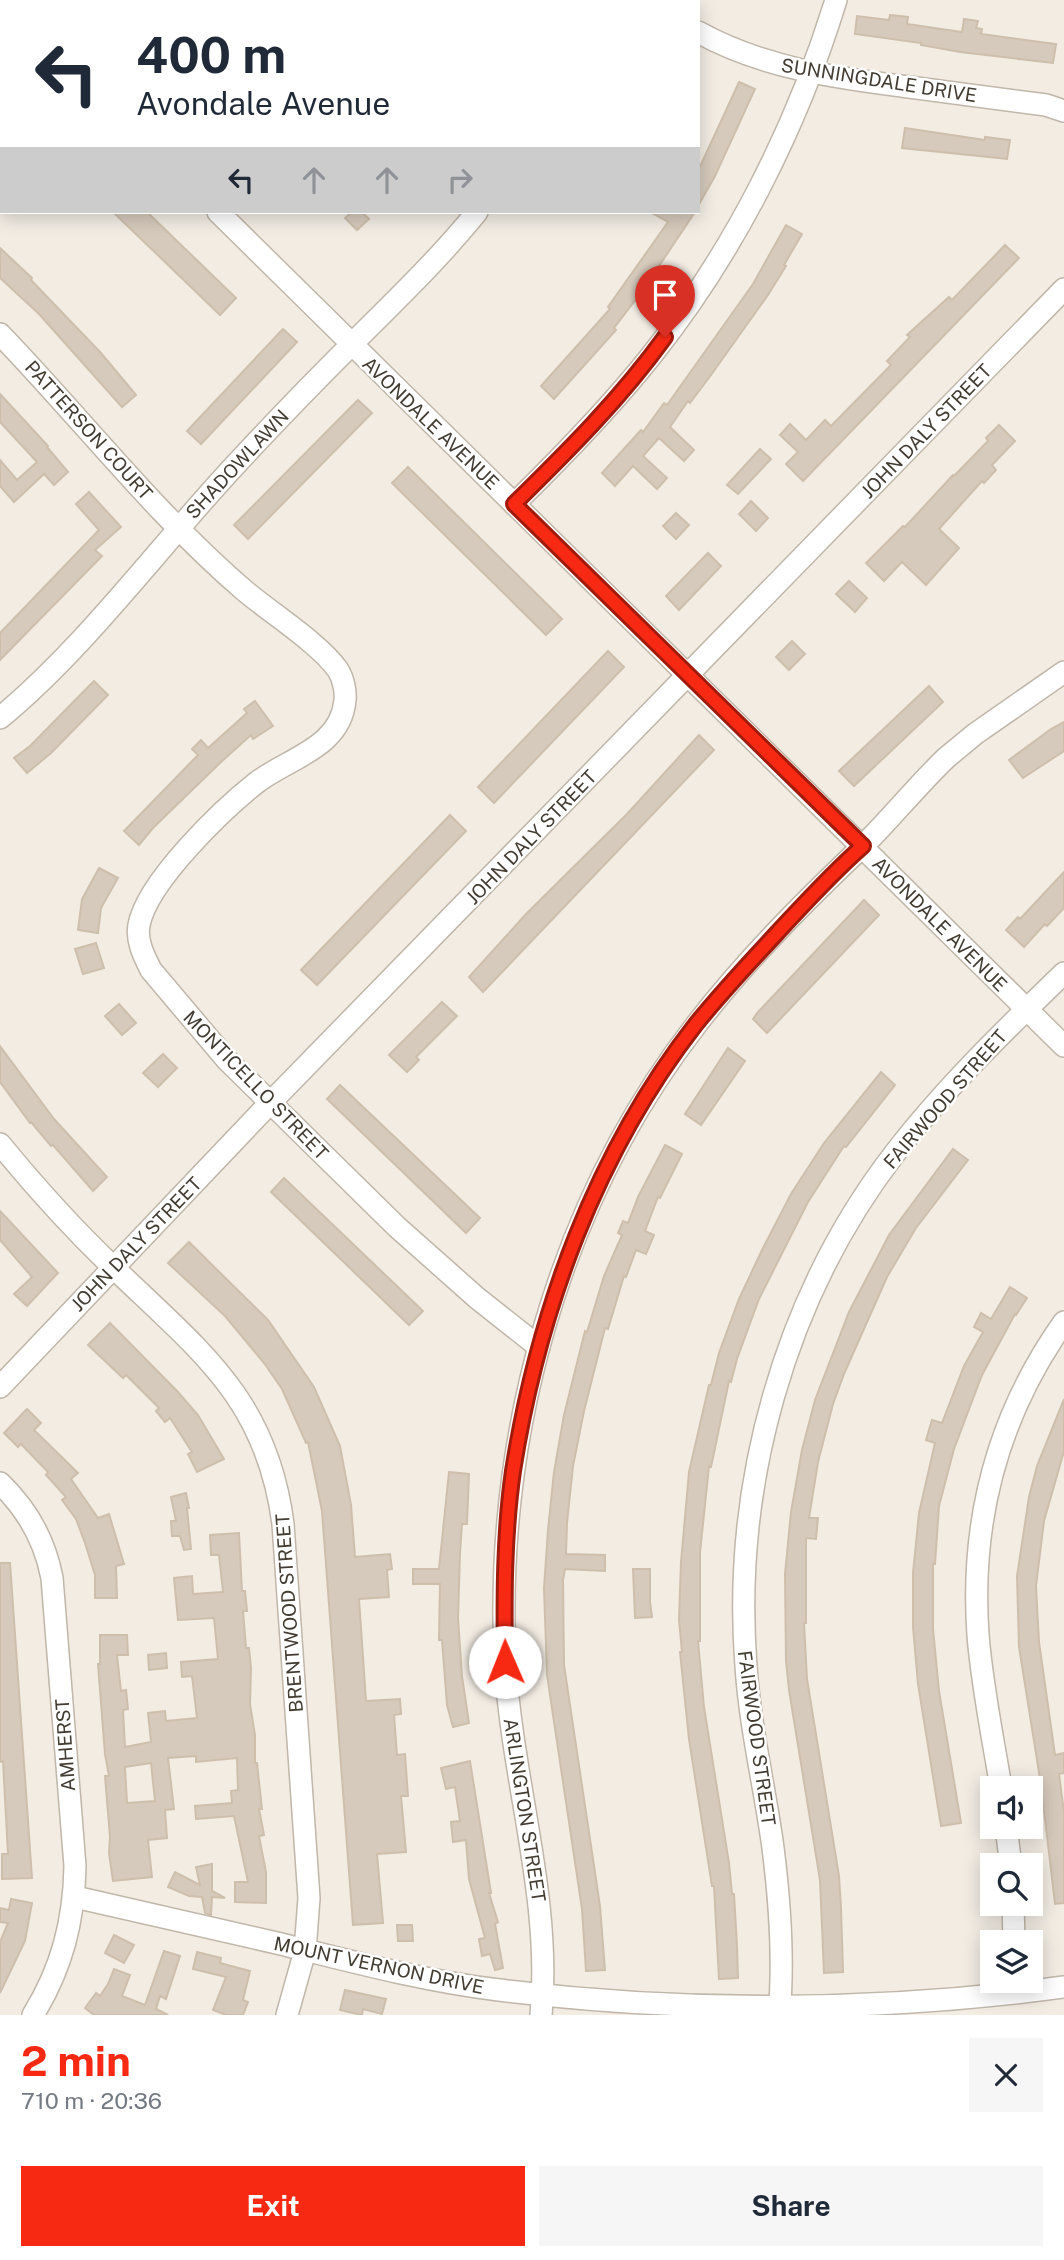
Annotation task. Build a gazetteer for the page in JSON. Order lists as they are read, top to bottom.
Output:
{
  "streets": {
    "street": [
      "SUNNINGDALE DRIVE",
      "AVONDALE AVENUE",
      "PATTERSON COURT",
      "JOHN DALY STREET",
      "SHADOWLAWN",
      "MONTICELLO STREET",
      "FAIRWOOD STREET",
      "BRENTWOOD STREET",
      "AMHERST",
      "ARLINGTON STREET",
      "MOUNT VERNON DRIVE"
    ]
  },
  "crossings": [
    ["AVONDALE AVENUE", "JOHN DALY STREET"],
    ["AVONDALE AVENUE", "SHADOWLAWN"],
    ["AVONDALE AVENUE", "FAIRWOOD STREET"],
    ["AVONDALE AVENUE", "ARLINGTON STREET"],
    ["PATTERSON COURT", "SHADOWLAWN"],
    ["PATTERSON COURT", "MONTICELLO STREET"],
    ["JOHN DALY STREET", "MONTICELLO STREET"],
    ["JOHN DALY STREET", "BRENTWOOD STREET"],
    ["SHADOWLAWN", "MONTICELLO STREET"],
    ["MONTICELLO STREET", "ARLINGTON STREET"],
    ["FAIRWOOD STREET", "MOUNT VERNON DRIVE"],
    ["BRENTWOOD STREET", "MOUNT VERNON DRIVE"],
    ["AMHERST", "MOUNT VERNON DRIVE"],
    ["ARLINGTON STREET", "MOUNT VERNON DRIVE"]
  ],
  "page": {
    "turn": ["400 m", "Avondale Avenue"],
    "heading": ["2 min", "710 m · 20:36"],
    "buttons": ["Exit", "Share"]
  }
}
